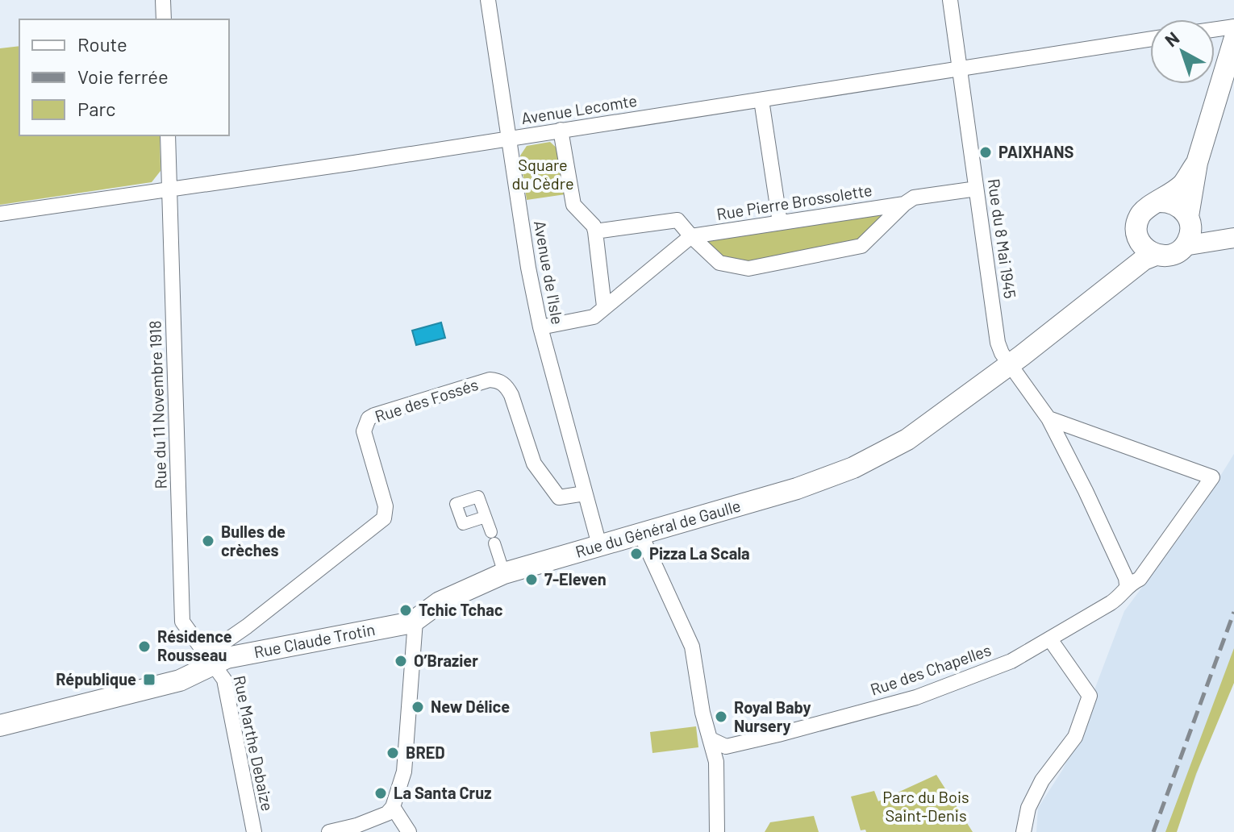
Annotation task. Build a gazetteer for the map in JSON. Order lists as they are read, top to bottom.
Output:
{
  "streets": {
    "main road": ["Rue des Fossés", "Rue du Général de Gaulle", "Rue Claude Trotin"],
    "street": [
      "Avenue Lecomte",
      "Rue Pierre Brossolette",
      "Rue du 8 Mai 1945",
      "Avenue de l'Isle",
      "Rue du 11 Novembre 1918",
      "Rue des Chapelles",
      "Rue Marthe Debaize"
    ]
  },
  "crossings": [
    ["Avenue Lecomte", "Rue du 8 Mai 1945"],
    ["Avenue Lecomte", "Avenue de l'Isle"],
    ["Avenue Lecomte", "Rue du 11 Novembre 1918"],
    ["Rue du 8 Mai 1945", "Rue du Général de Gaulle"],
    ["Avenue de l'Isle", "Rue des Fossés"],
    ["Avenue de l'Isle", "Rue du Général de Gaulle"],
    ["Rue des Fossés", "Rue du 11 Novembre 1918"],
    ["Rue des Fossés", "Rue Claude Trotin"],
    ["Rue des Fossés", "Rue Marthe Debaize"],
    ["Rue du 11 Novembre 1918", "Rue Claude Trotin"],
    ["Rue du 11 Novembre 1918", "Rue Marthe Debaize"],
    ["Rue du Général de Gaulle", "Rue Claude Trotin"],
    ["Rue Claude Trotin", "Rue Marthe Debaize"]
  ],
  "parks": ["Square du Cèdre", "Parc du Bois Saint-Denis"],
  "places": {
    "other": [
      "PAIXHANS",
      "Bulles de crèches",
      "Pizza La Scala",
      "7-Eleven",
      "Tchic Tchac",
      "Résidence Rousseau",
      "O’Brazier",
      "New Délice",
      "Royal Baby Nursery",
      "BRED",
      "La Santa Cruz"
    ],
    "transit": ["République"]
  },
  "legend": ["Route", "Voie ferrée", "Parc"],
  "north": "top left"
}
